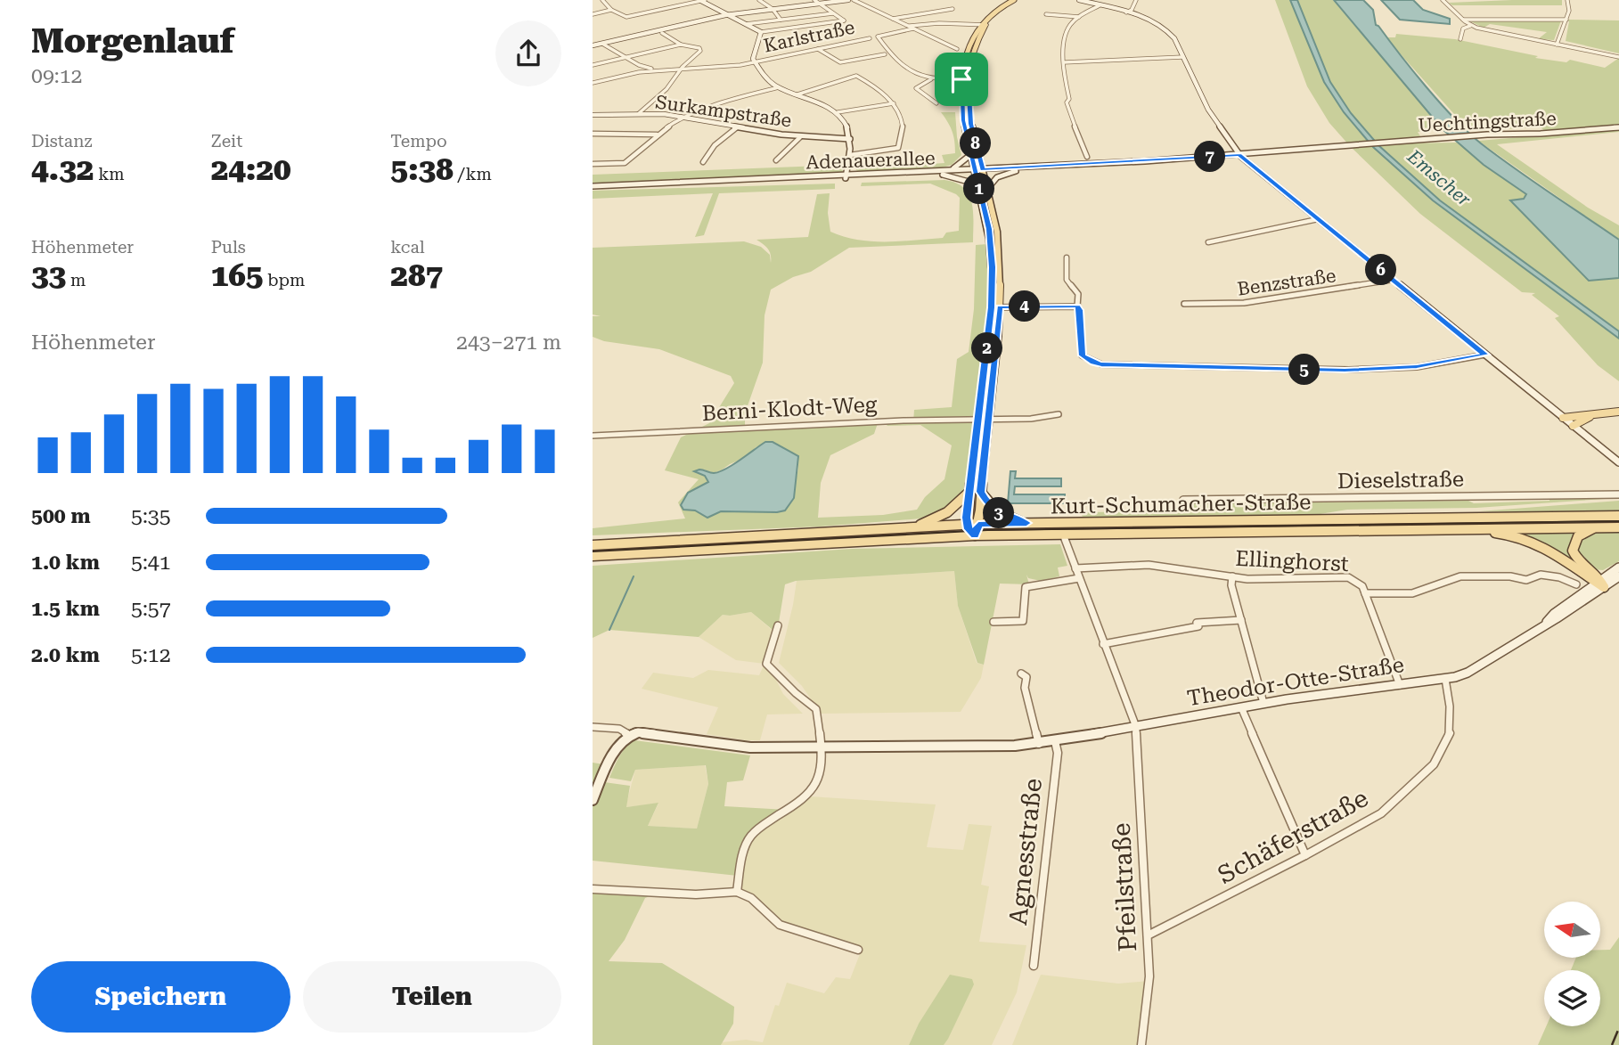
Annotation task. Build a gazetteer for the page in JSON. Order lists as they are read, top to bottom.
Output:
{
  "streets": {
    "main road": ["Kurt-Schumacher-Straße"],
    "street": [
      "Karlstraße",
      "Surkampstraße",
      "Uechtingstraße",
      "Adenauerallee",
      "Benzstraße",
      "Berni-Klodt-Weg",
      "Dieselstraße",
      "Ellinghorst",
      "Theodor-Otte-Straße",
      "Schäferstraße",
      "Agnesstraße",
      "Pfeilstraße"
    ]
  },
  "crossings": [
    ["Uechtingstraße", "Adenauerallee"],
    ["Ellinghorst", "Theodor-Otte-Straße"],
    ["Ellinghorst", "Pfeilstraße"],
    ["Theodor-Otte-Straße", "Schäferstraße"],
    ["Theodor-Otte-Straße", "Agnesstraße"],
    ["Theodor-Otte-Straße", "Pfeilstraße"],
    ["Schäferstraße", "Pfeilstraße"]
  ],
  "water": ["Emscher"],
  "north": "left",
  "page": {
    "heading": ["Morgenlauf", "09:12"],
    "stats": [
      ["Distanz", "4.32 km"],
      ["Zeit", "24:20"],
      ["Tempo", "5:38 /km"],
      ["Höhenmeter", "33 m"],
      ["Puls", "165 bpm"],
      ["kcal", "287"]
    ],
    "pins": [
      "8",
      "7",
      "1",
      "6",
      "4",
      "2",
      "5",
      "3"
    ],
    "chart": ["Höhenmeter", "243–271 m"],
    "list": [
      {
        "name": "500 m",
        "note": "5:35"
      },
      {
        "name": "1.0 km",
        "note": "5:41"
      },
      {
        "name": "1.5 km",
        "note": "5:57"
      },
      {
        "name": "2.0 km",
        "note": "5:12"
      }
    ],
    "buttons": ["Speichern", "Teilen"]
  }
}
